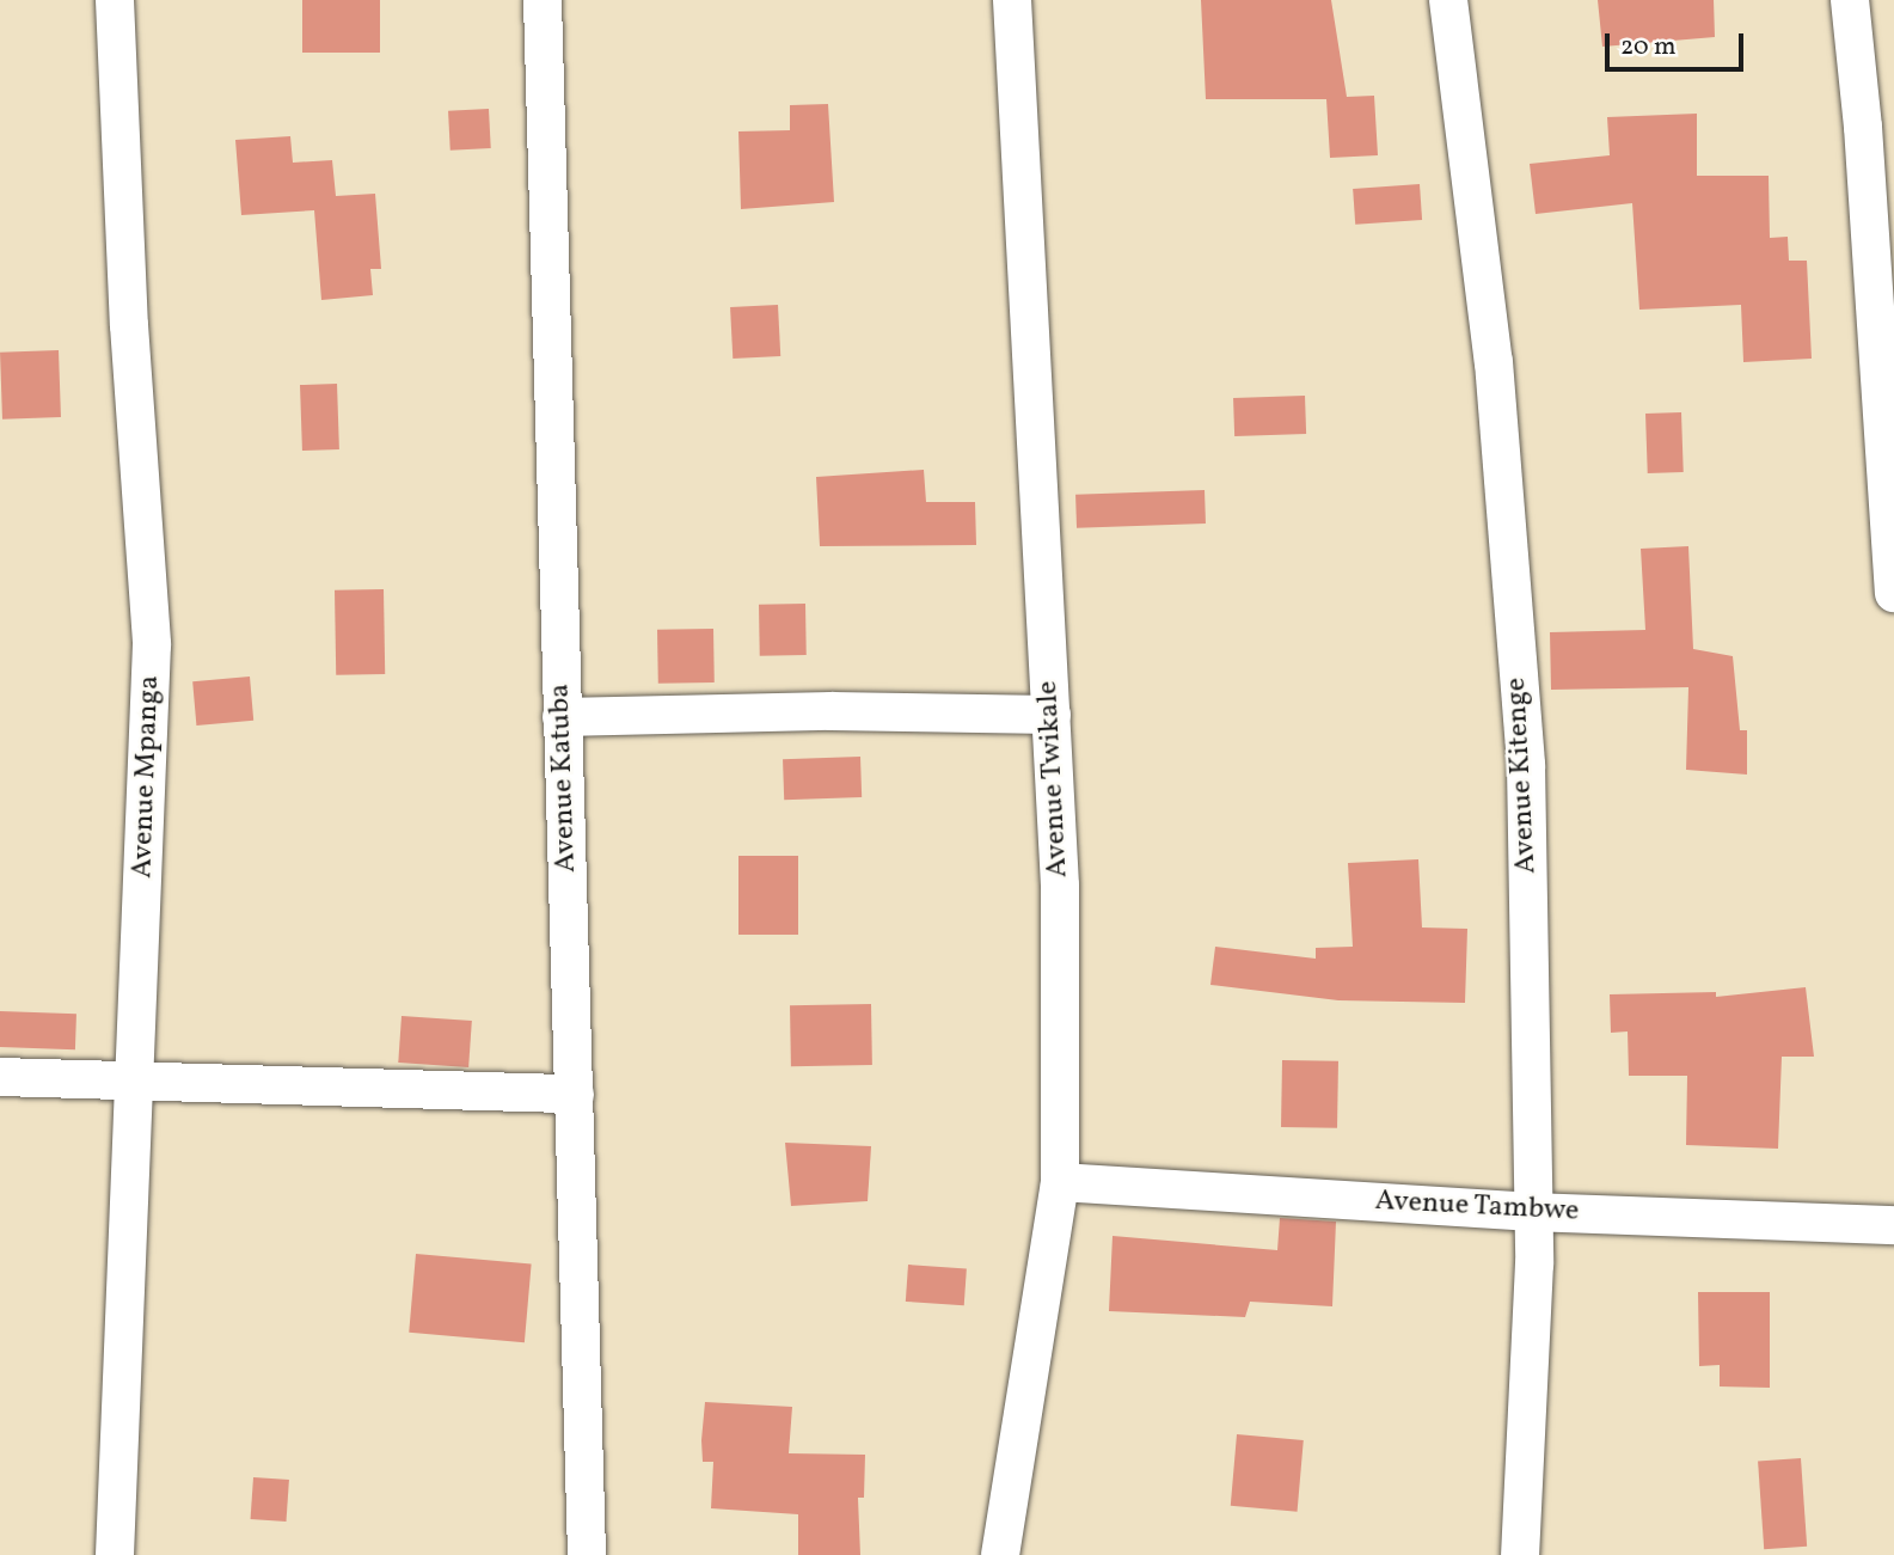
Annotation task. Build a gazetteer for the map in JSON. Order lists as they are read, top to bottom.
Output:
{
  "streets": {
    "street": [
      "Avenue Kitenge",
      "Avenue Mpanga",
      "Avenue Katuba",
      "Avenue Twikale",
      "Avenue Tambwe"
    ]
  },
  "crossings": [
    ["Avenue Kitenge", "Avenue Tambwe"],
    ["Avenue Twikale", "Avenue Tambwe"]
  ],
  "scale_bar": "20 m"
}
